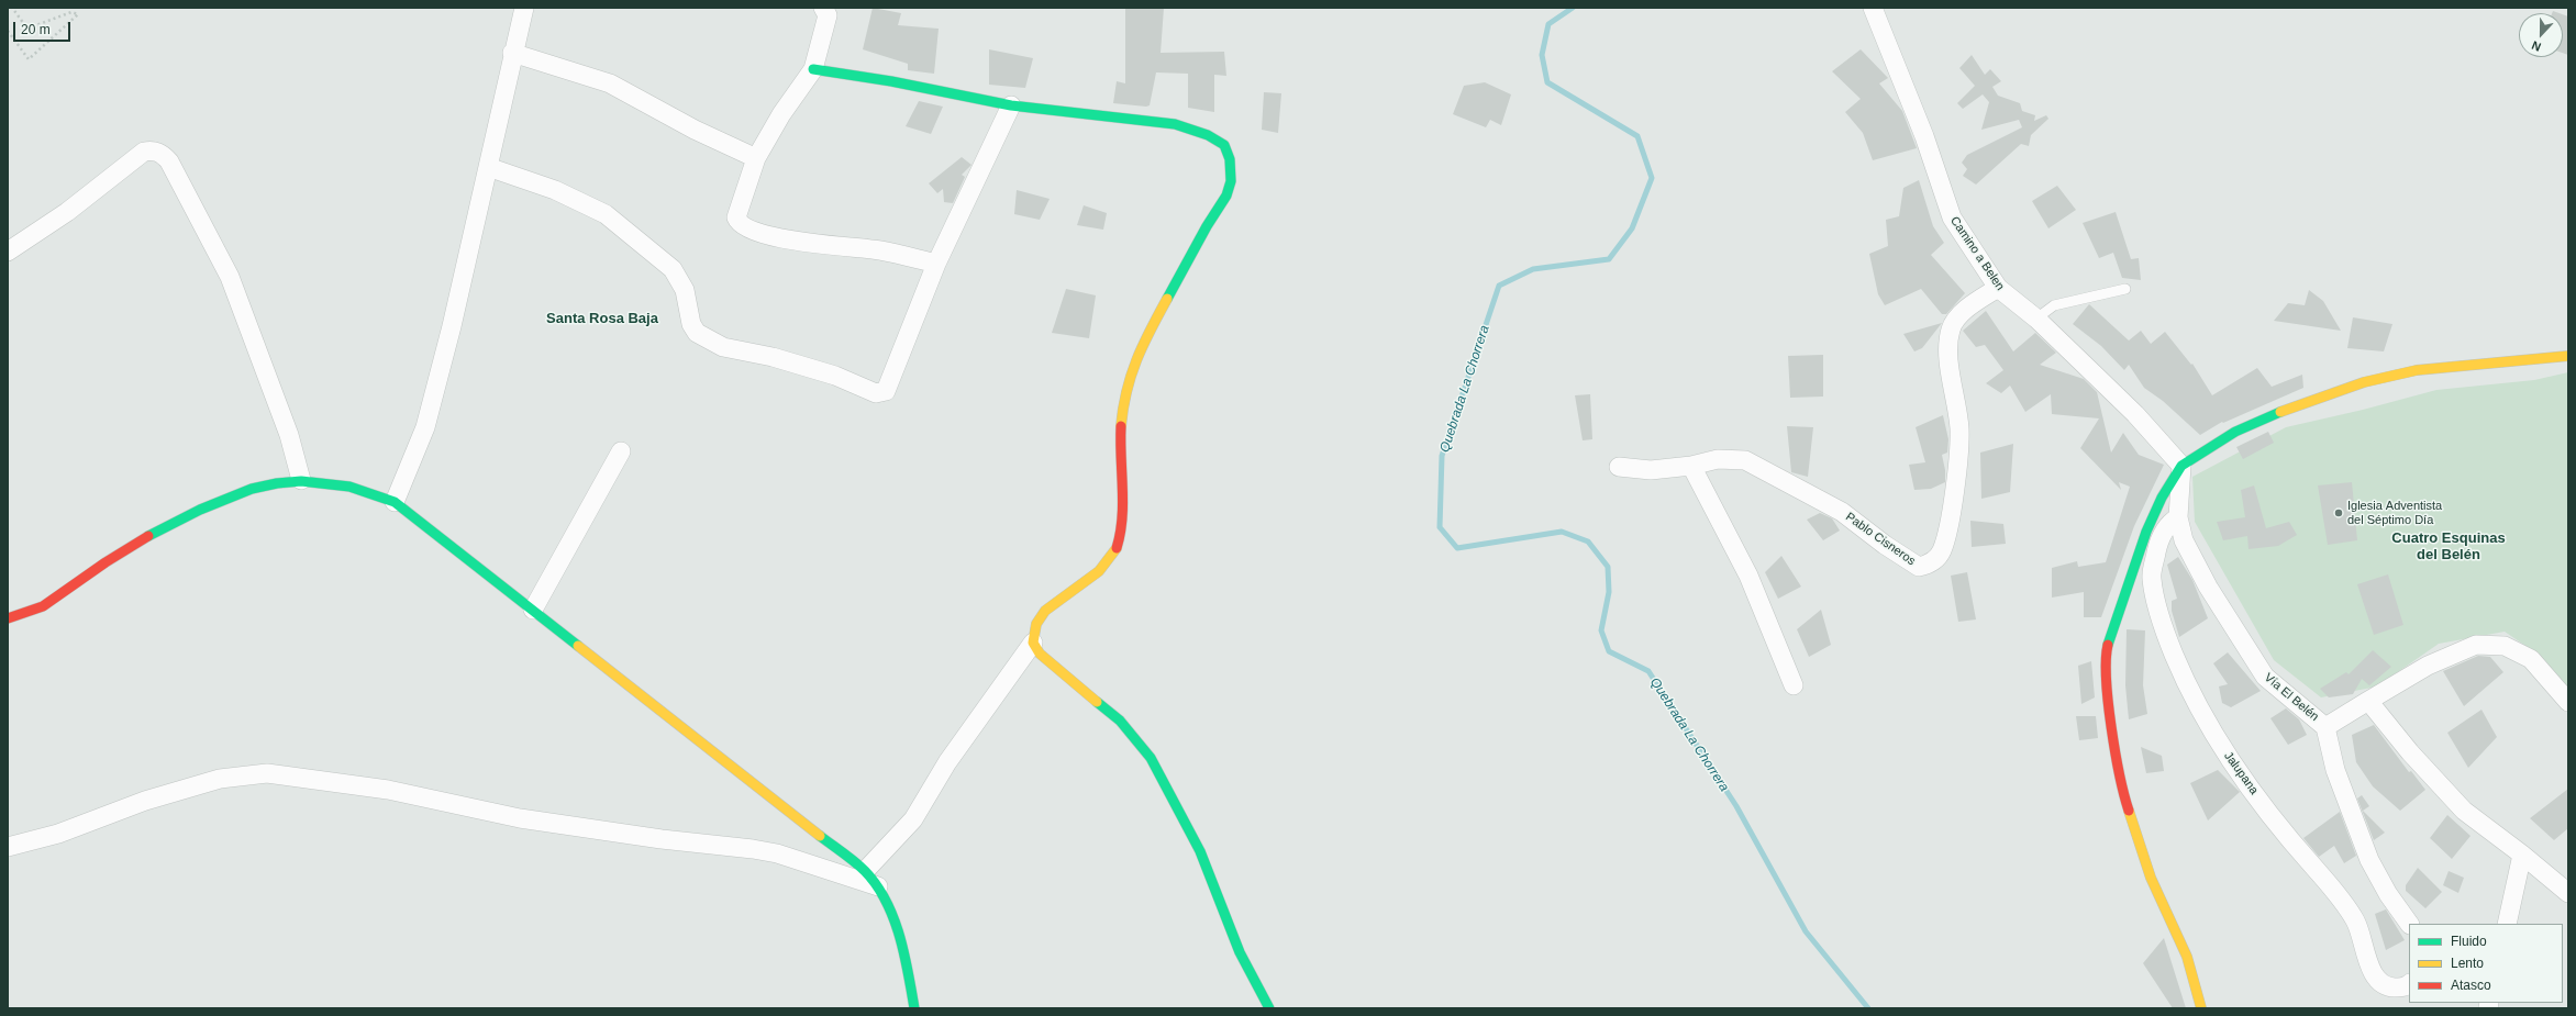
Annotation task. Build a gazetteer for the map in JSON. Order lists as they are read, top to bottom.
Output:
{
  "streets": {
    "street": [
      "Camino a Belen",
      "Pablo Cisneros",
      "Vía El Belén",
      "Jalupana"
    ]
  },
  "crossings": [
    ["Camino a Belen", "Pablo Cisneros"],
    ["Camino a Belen", "Vía El Belén"],
    ["Vía El Belén", "Jalupana"]
  ],
  "districts": ["Santa Rosa Baja", "Cuatro Esquinas del Belén"],
  "water": ["Quebrada La Chorrera"],
  "places": ["Iglesia Adventista del Séptimo Día"],
  "legend": ["Fluido", "Lento", "Atasco"],
  "scale_bar": "20 m",
  "north": "bottom"
}
